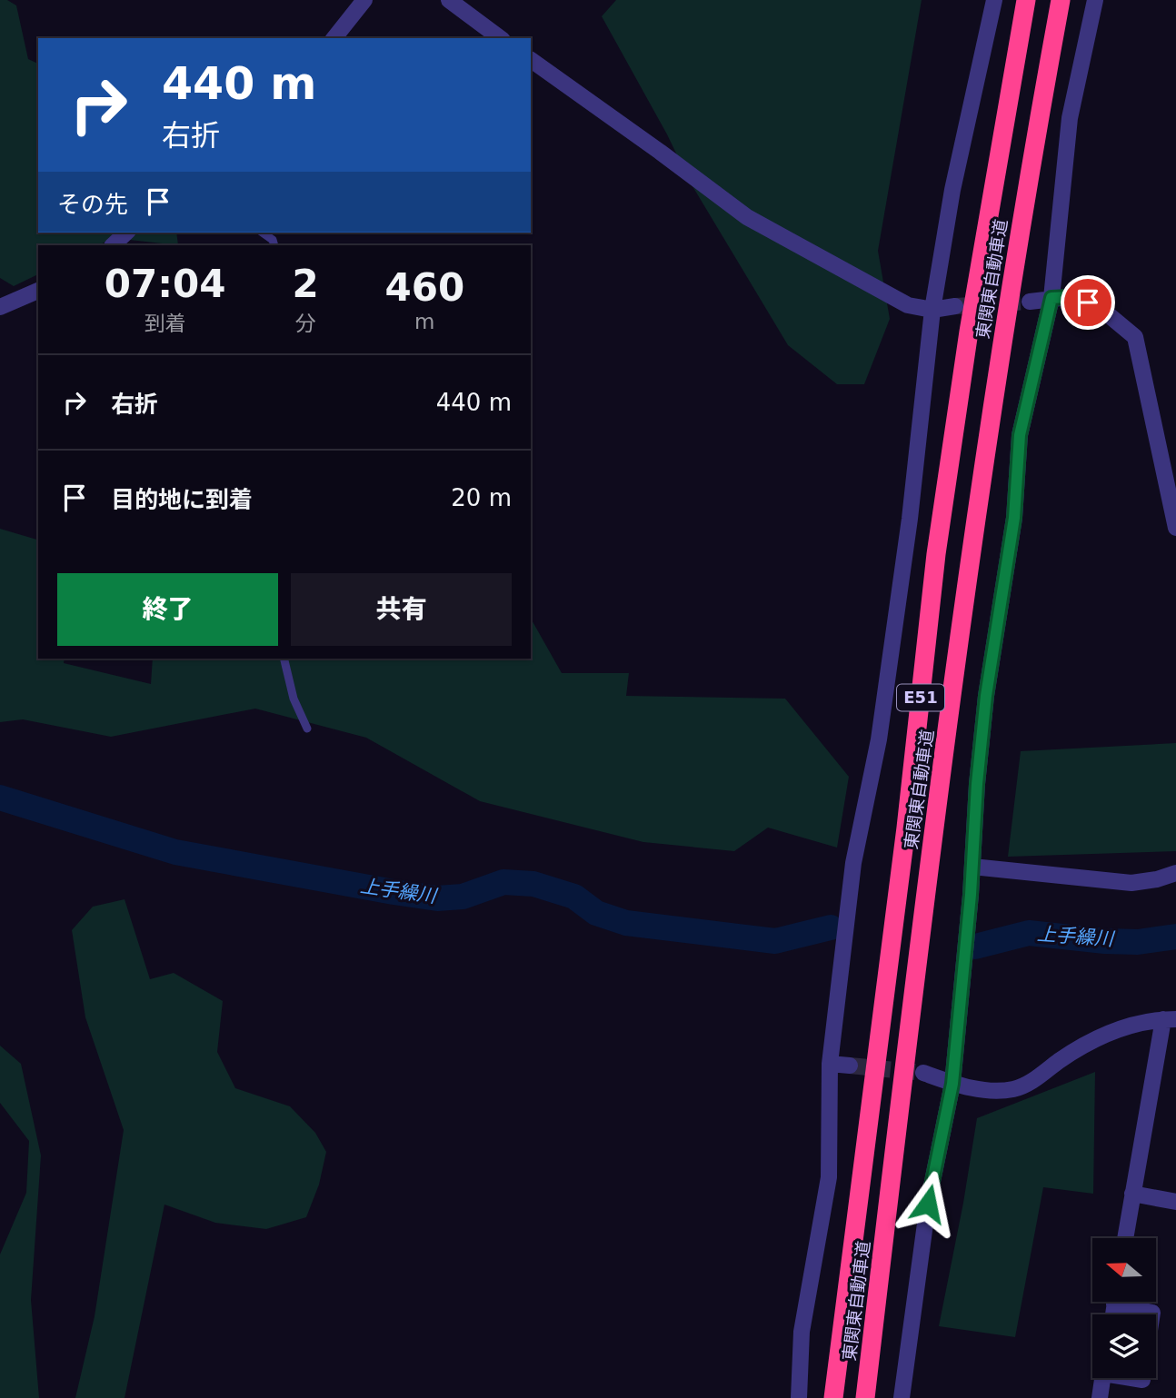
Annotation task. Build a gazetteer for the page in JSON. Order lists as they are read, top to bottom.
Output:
{
  "streets": {
    "highway": ["東関東自動車道", "E51"]
  },
  "water": ["上手繰川"],
  "north": "left",
  "page": {
    "turn": ["440 m", "右折"],
    "then": "その先",
    "eta": [
      "07:04",
      "到着",
      "2",
      "分",
      "460",
      "m"
    ],
    "list": [
      {
        "name": "右折",
        "value": "440 m"
      },
      {
        "name": "目的地に到着",
        "value": "20 m"
      }
    ],
    "buttons": ["終了", "共有"]
  }
}
